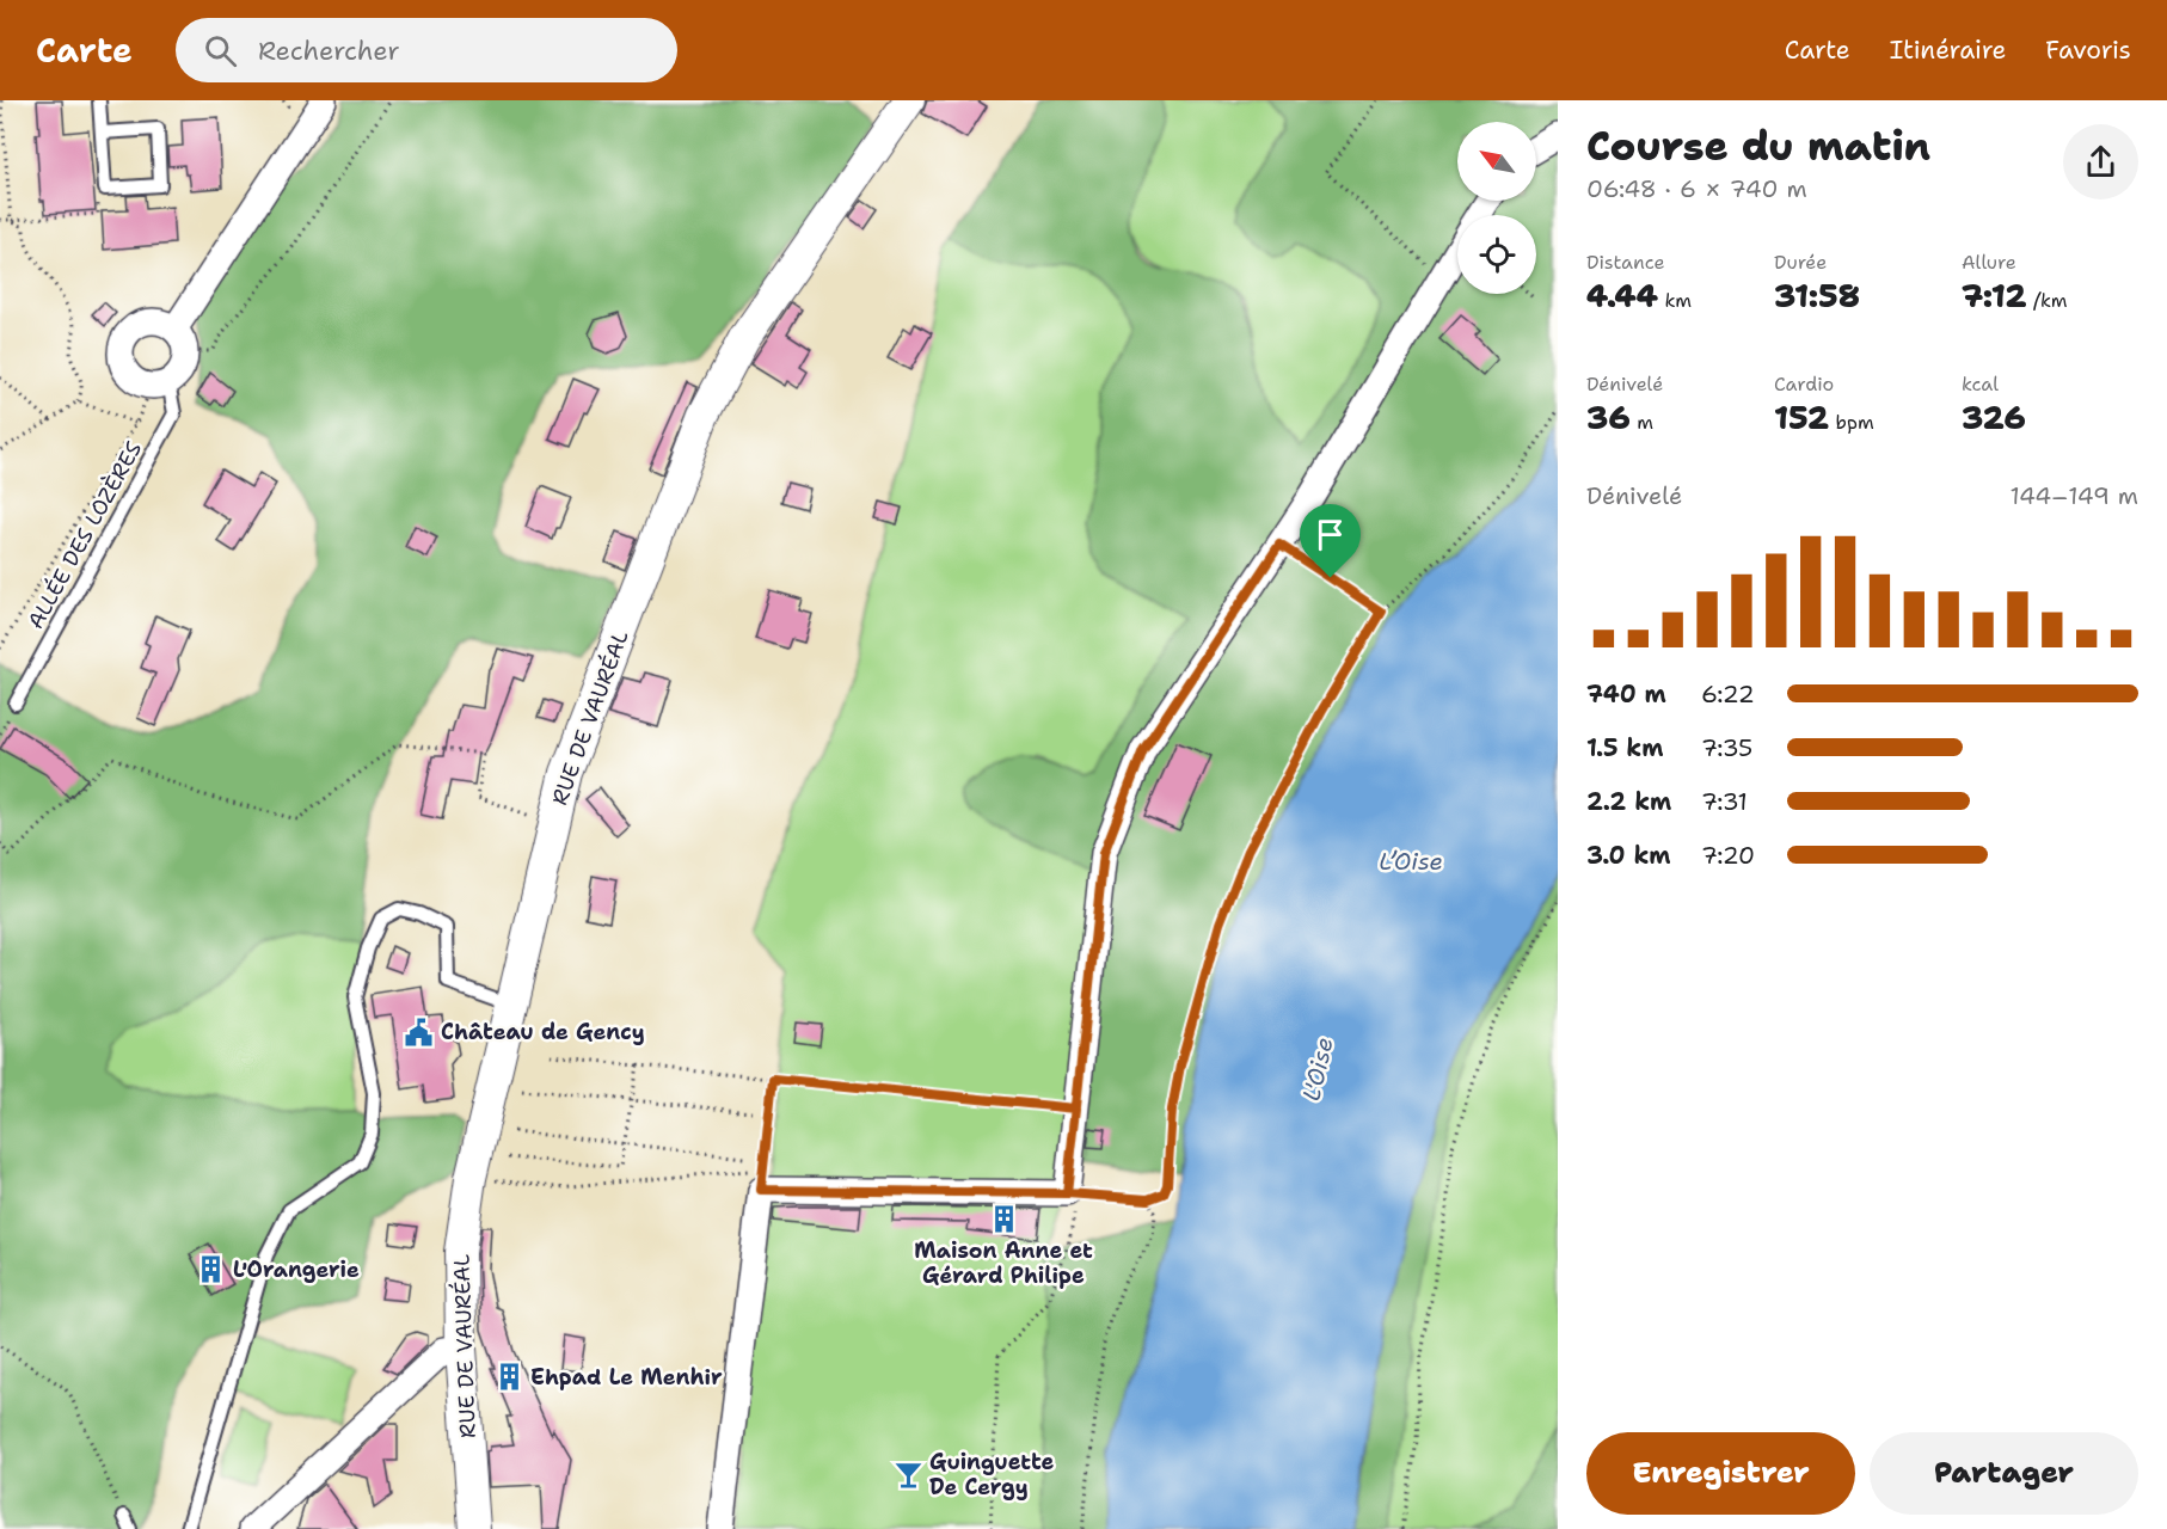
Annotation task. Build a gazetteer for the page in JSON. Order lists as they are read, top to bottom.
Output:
{
  "streets": {
    "street": ["RUE DE VAURÉAL"],
    "lane": ["ALLÉE DES LOZÈRES"]
  },
  "water": ["L’Oise", "L'Oise"],
  "places": {
    "public building": ["Château de Gency"],
    "building": ["Maison Anne et Gérard Philipe", "L'Orangerie", "Ehpad Le Menhir"],
    "bar": ["Guinguette De Cergy"]
  },
  "north": "top left",
  "page": {
    "header": "Carte",
    "search": "Rechercher",
    "nav": ["Carte", "Itinéraire", "Favoris"],
    "heading": ["Course du matin", "06:48 · 6 × 740 m"],
    "stats": [
      ["Distance", "4.44 km"],
      ["Durée", "31:58"],
      ["Allure", "7:12 /km"],
      ["Dénivelé", "36 m"],
      ["Cardio", "152 bpm"],
      ["kcal", "326"]
    ],
    "chart": ["Dénivelé", "144–149 m"],
    "list": [
      {
        "name": "740 m",
        "note": "6:22"
      },
      {
        "name": "1.5 km",
        "note": "7:35"
      },
      {
        "name": "2.2 km",
        "note": "7:31"
      },
      {
        "name": "3.0 km",
        "note": "7:20"
      }
    ],
    "buttons": ["Enregistrer", "Partager"]
  }
}
